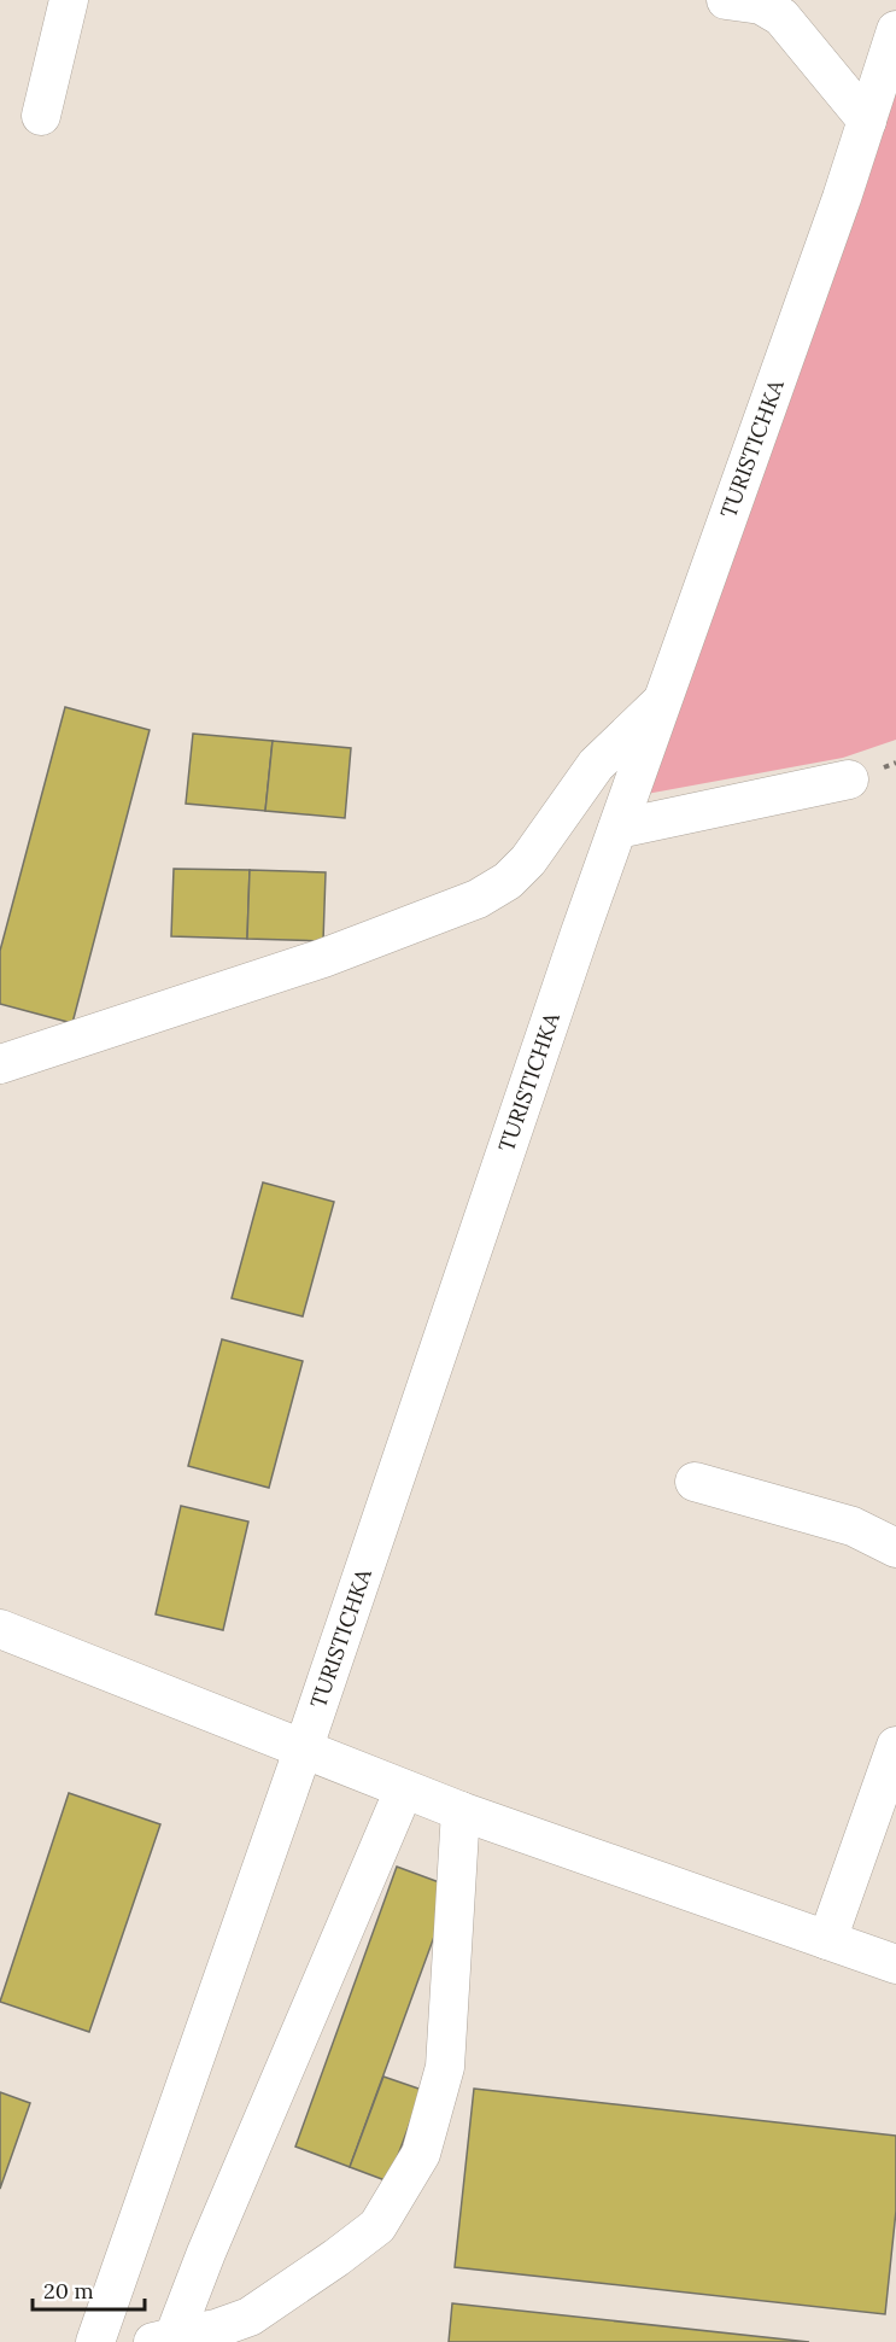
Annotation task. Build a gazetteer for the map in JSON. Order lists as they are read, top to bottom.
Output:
{
  "streets": {
    "street": ["TURISTICHKA"]
  },
  "scale_bar": "20 m"
}
